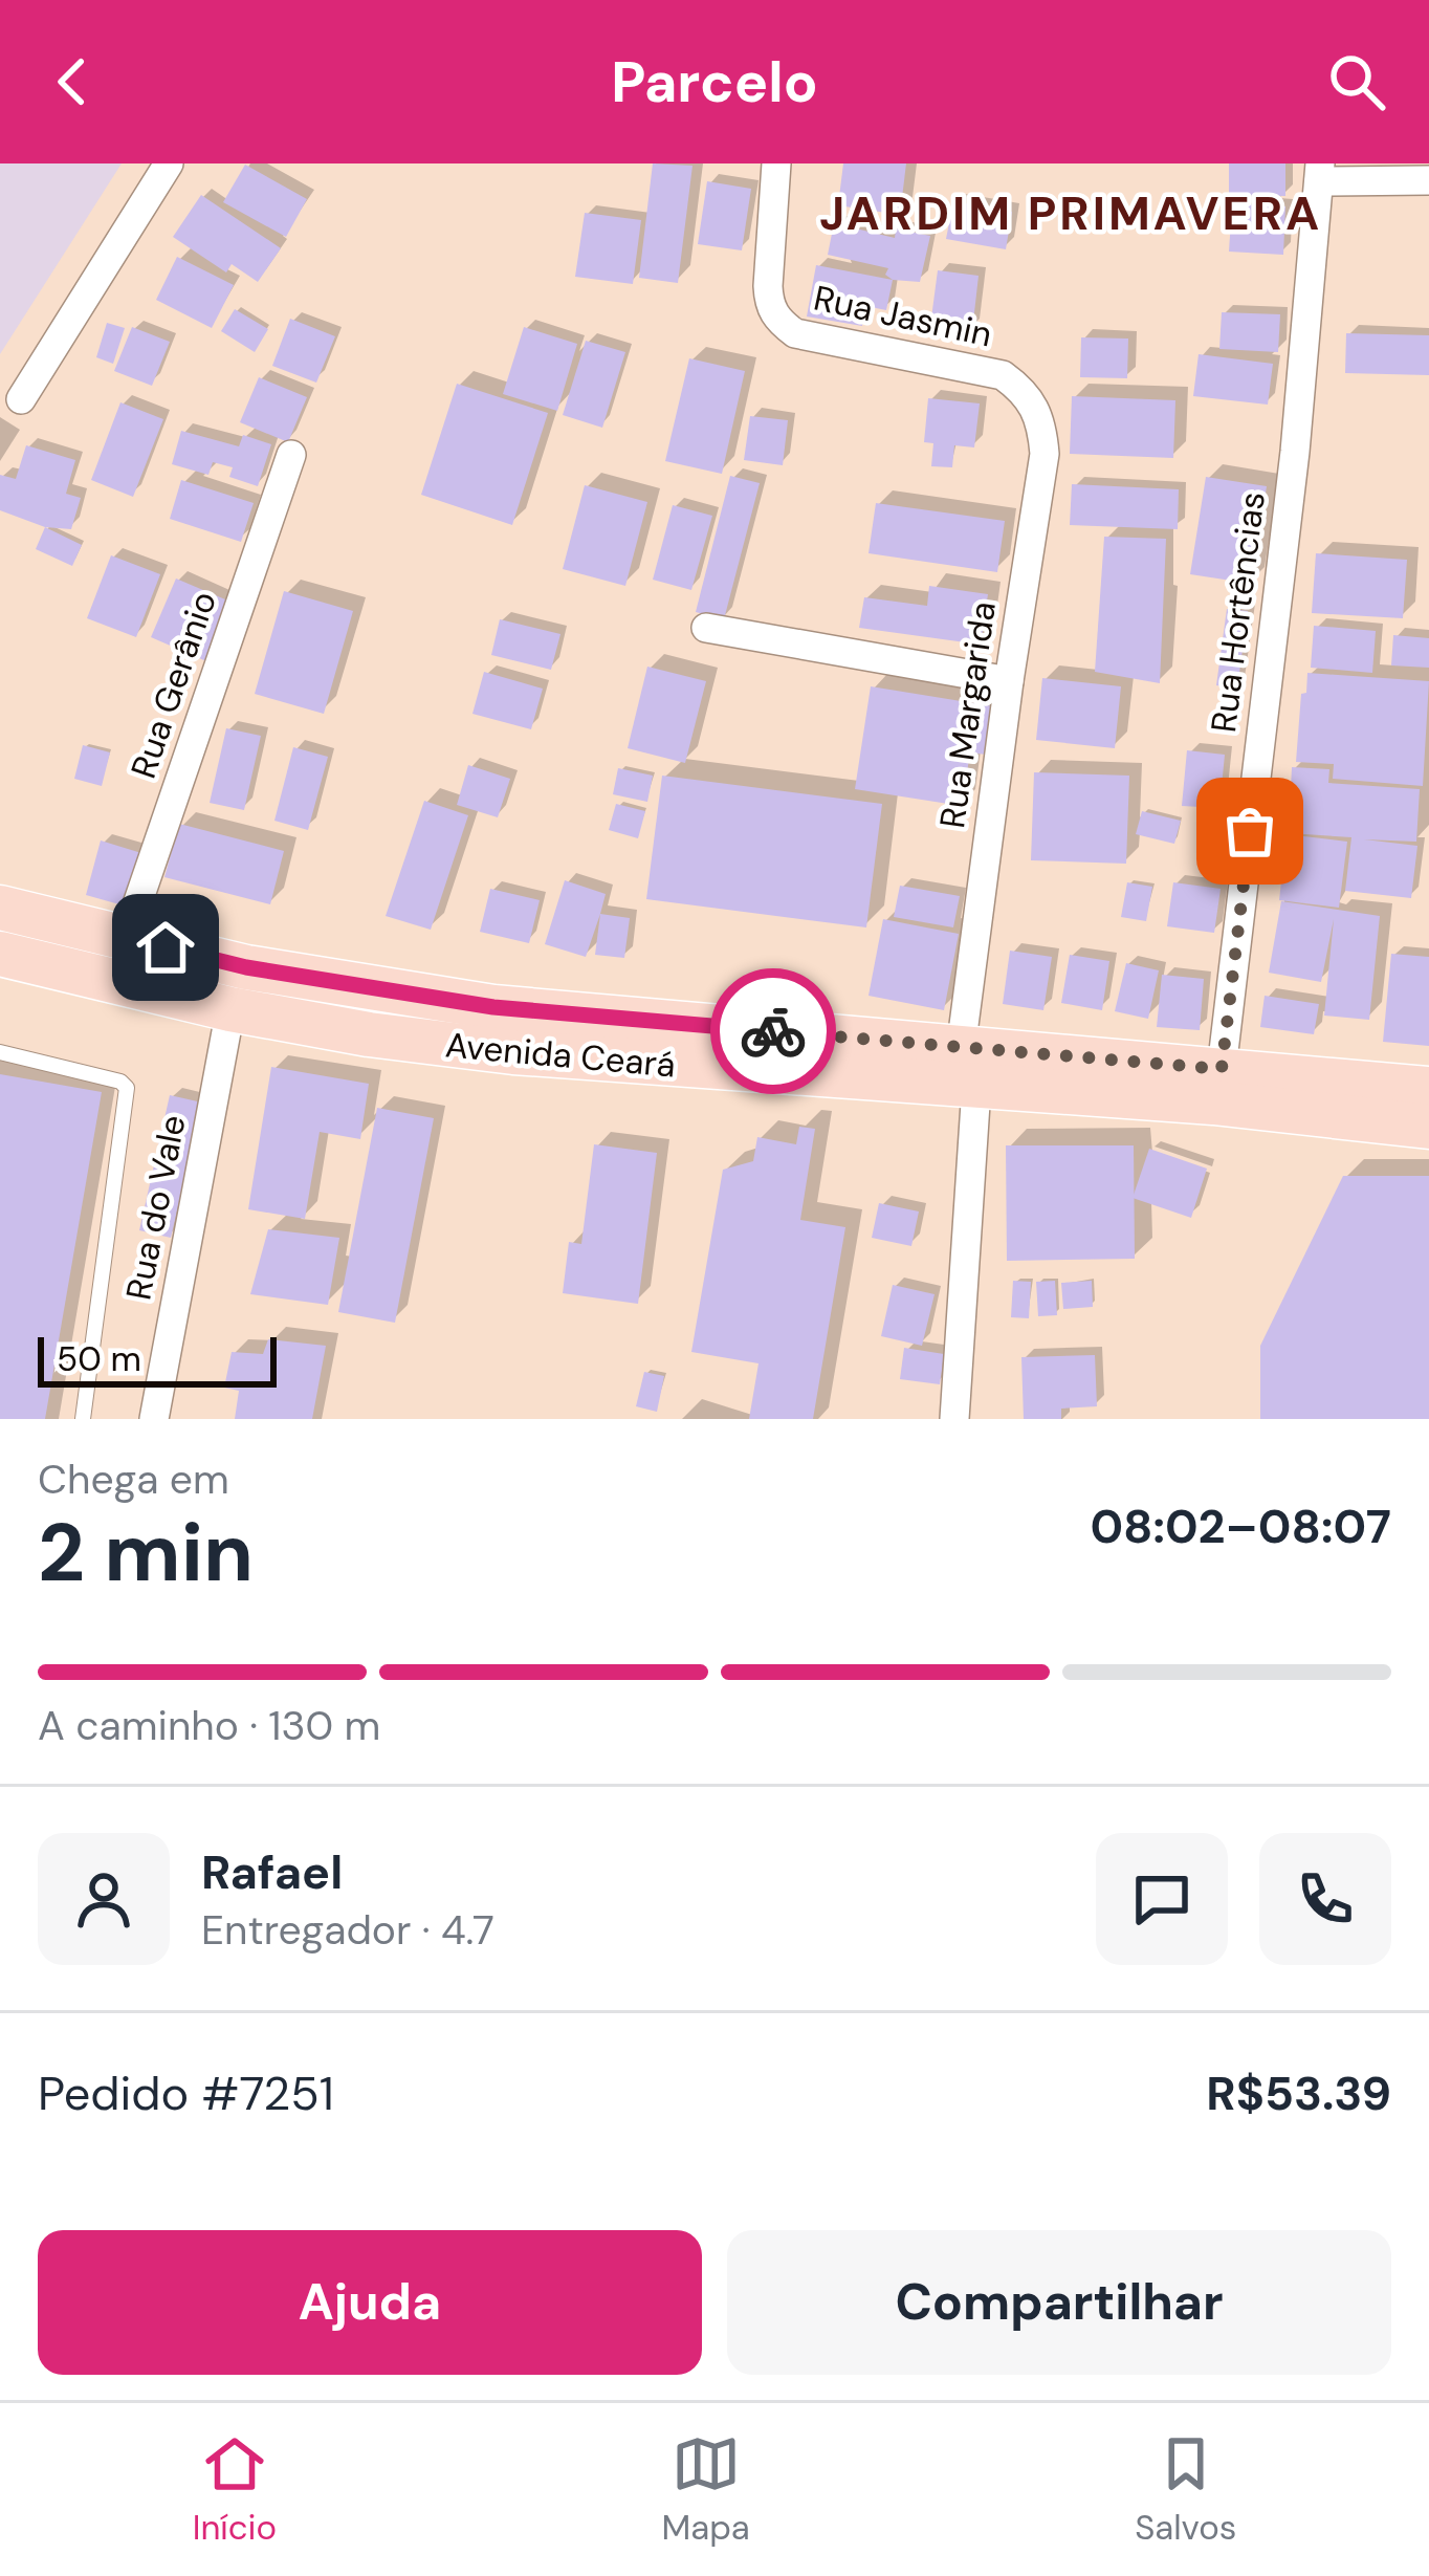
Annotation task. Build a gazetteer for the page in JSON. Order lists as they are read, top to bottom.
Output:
{
  "streets": {
    "main road": ["Avenida Ceará"],
    "street": [
      "Rua Jasmin",
      "Rua Hortências",
      "Rua Gerânio",
      "Rua Margarida",
      "Rua do Vale"
    ]
  },
  "crossings": [
    ["Rua Jasmin", "Rua Margarida"],
    ["Rua Hortências", "Avenida Ceará"],
    ["Rua Gerânio", "Avenida Ceará"],
    ["Rua Margarida", "Avenida Ceará"],
    ["Avenida Ceará", "Rua do Vale"]
  ],
  "districts": ["JARDIM PRIMAVERA"],
  "scale_bar": "50 m",
  "page": {
    "header": "Parcelo",
    "scale": "50 m",
    "heading": ["2 min", "Chega em", "08:02–08:07"],
    "panel": [
      "Rafael",
      "Entregador · 4.7",
      "Pedido #7251",
      "R$53.39"
    ],
    "bar": "A caminho · 130 m",
    "buttons": ["Ajuda", "Compartilhar"],
    "tabs": ["Início", "Mapa", "Salvos"]
  }
}
